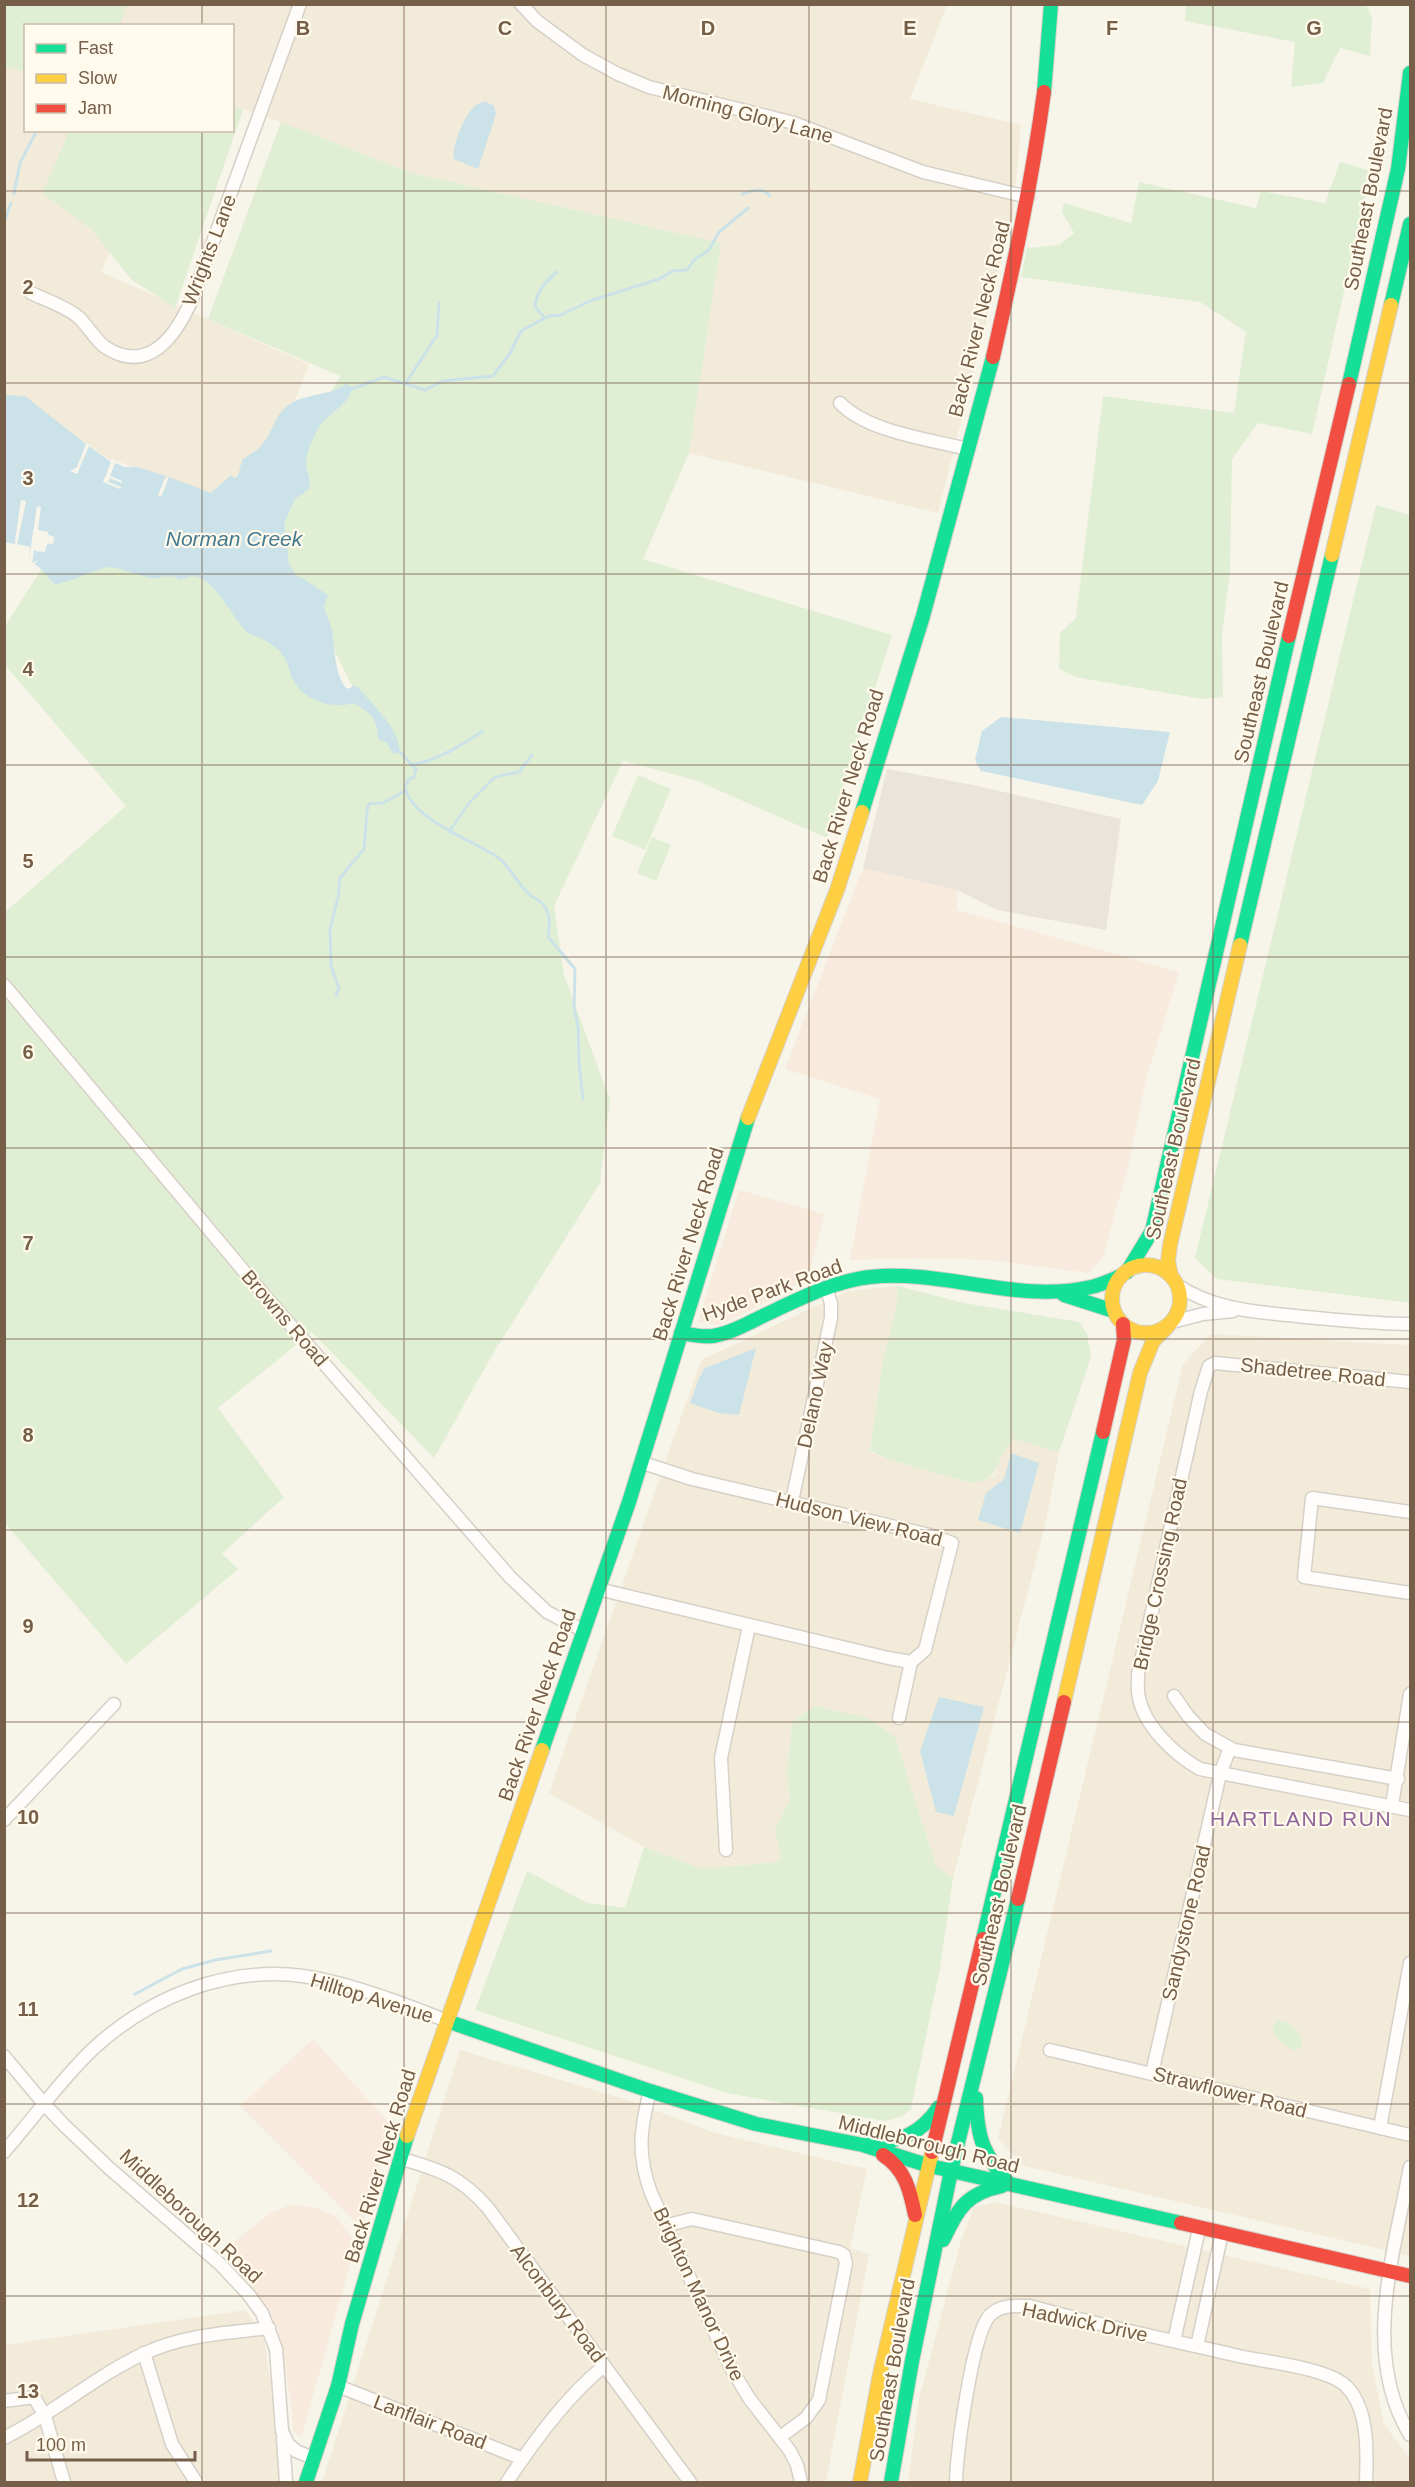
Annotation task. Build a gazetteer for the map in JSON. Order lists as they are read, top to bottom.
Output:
{
  "streets": {
    "main road": [
      "Southeast Boulevard",
      "Back River Neck Road",
      "Hyde Park Road",
      "Middleborough Road"
    ],
    "street": [
      "Morning Glory Lane",
      "Wrights Lane",
      "Browns Road",
      "Shadetree Road",
      "Delano Way",
      "Hudson View Road",
      "Bridge Crossing Road",
      "Sandystone Road",
      "Hilltop Avenue",
      "Strawflower Road",
      "Brighton Manor Drive",
      "Alconbury Road",
      "Hadwick Drive",
      "Lanflair Road"
    ]
  },
  "crossings": [
    ["Morning Glory Lane", "Back River Neck Road"],
    ["Southeast Boulevard", "Hyde Park Road"],
    ["Southeast Boulevard", "Middleborough Road"],
    ["Back River Neck Road", "Hyde Park Road"],
    ["Back River Neck Road", "Browns Road"],
    ["Back River Neck Road", "Hudson View Road"],
    ["Back River Neck Road", "Hilltop Avenue"],
    ["Back River Neck Road", "Middleborough Road"],
    ["Back River Neck Road", "Alconbury Road"],
    ["Back River Neck Road", "Lanflair Road"],
    ["Hyde Park Road", "Delano Way"],
    ["Shadetree Road", "Bridge Crossing Road"],
    ["Delano Way", "Hudson View Road"],
    ["Bridge Crossing Road", "Sandystone Road"],
    ["Sandystone Road", "Strawflower Road"],
    ["Hilltop Avenue", "Middleborough Road"],
    ["Middleborough Road", "Brighton Manor Drive"]
  ],
  "districts": ["HARTLAND RUN"],
  "water": ["Norman Creek"],
  "legend": ["Fast", "Slow", "Jam"],
  "scale_bar": "100 m",
  "grid": {
    "columns": [
      "B",
      "C",
      "D",
      "E",
      "F",
      "G"
    ],
    "rows": [
      "2",
      "3",
      "4",
      "5",
      "6",
      "7",
      "8",
      "9",
      "10",
      "11",
      "12",
      "13"
    ]
  }
}
